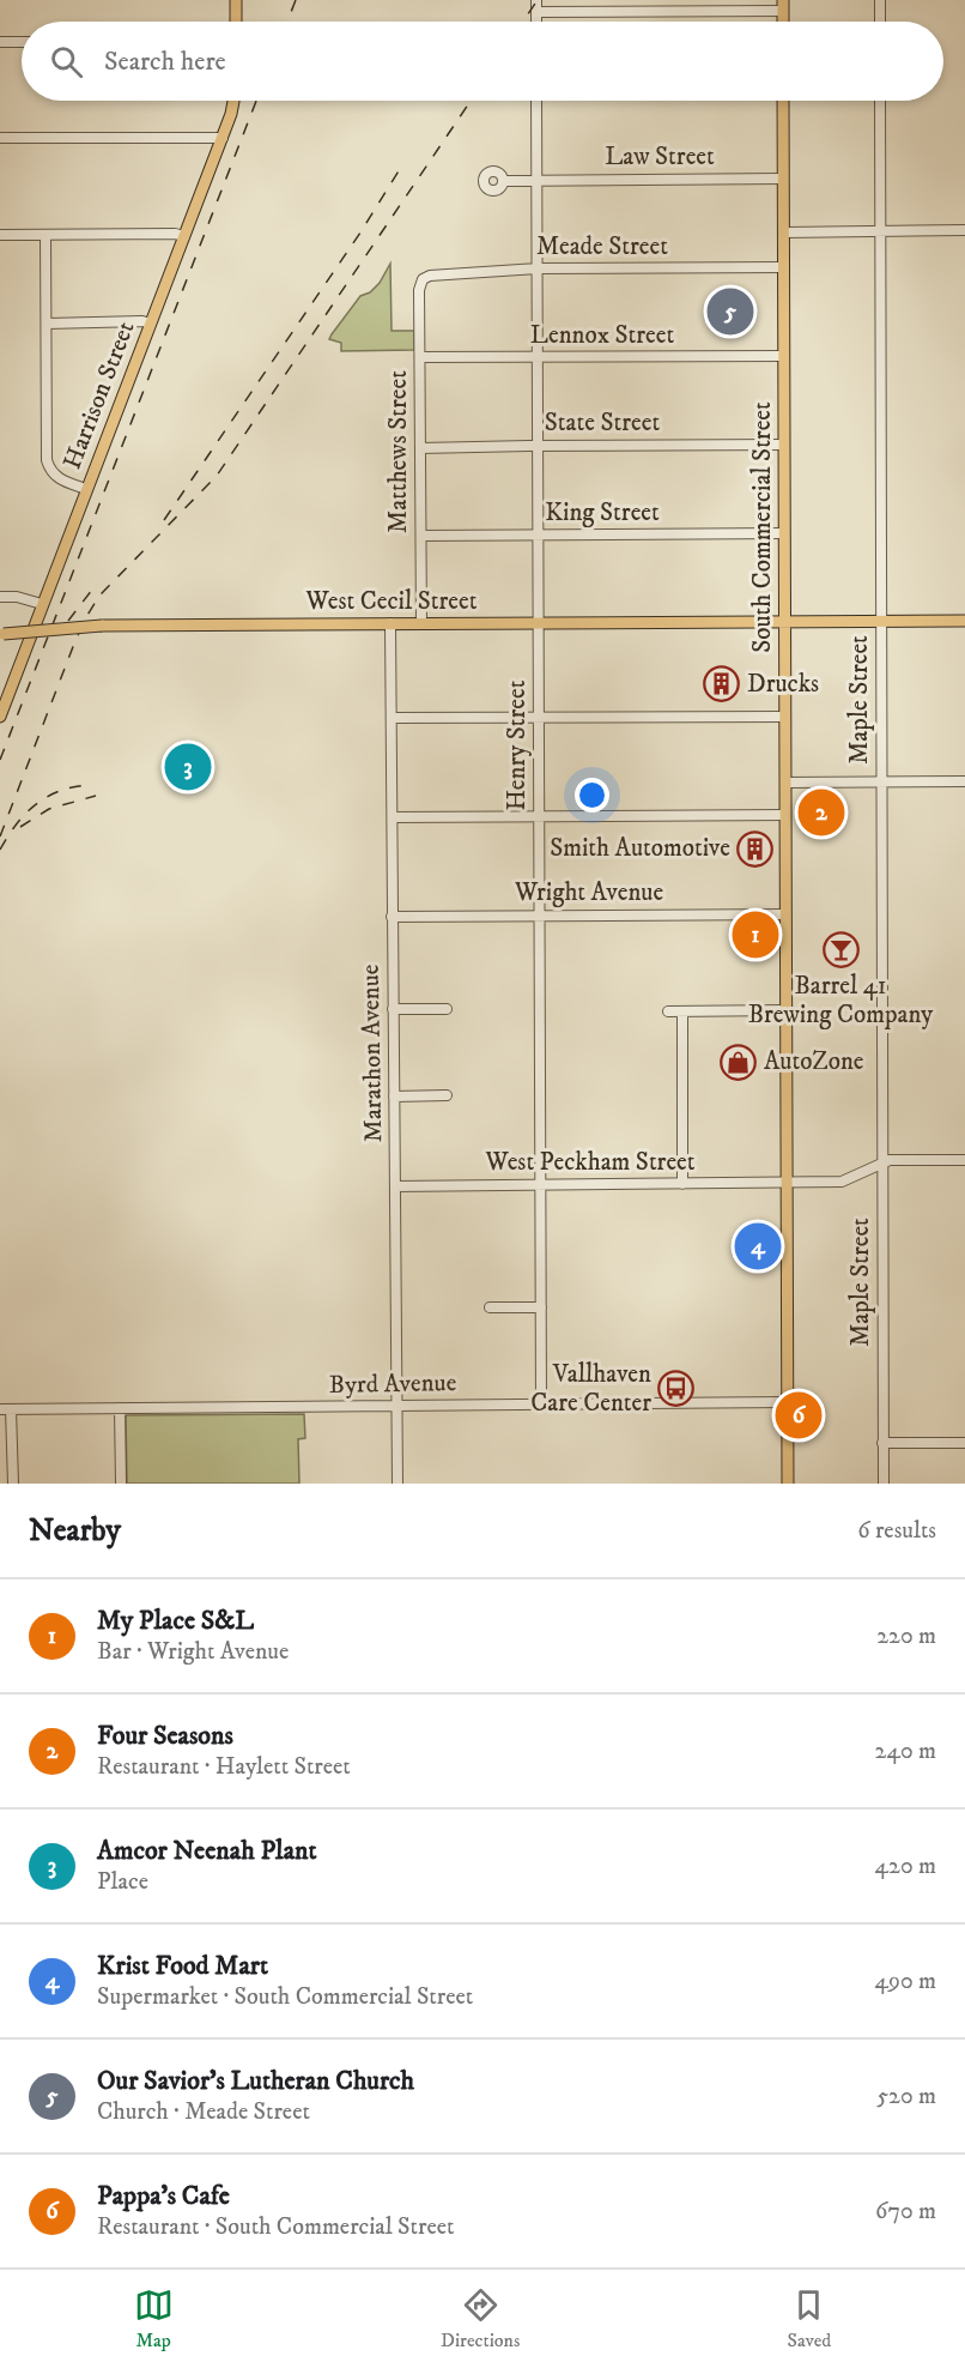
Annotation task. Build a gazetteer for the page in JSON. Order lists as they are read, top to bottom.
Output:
{
  "streets": {
    "main road": ["Harrison Street", "South Commercial Street", "West Cecil Street"],
    "street": [
      "Law Street",
      "Meade Street",
      "Lennox Street",
      "State Street",
      "Matthews Street",
      "King Street",
      "Maple Street",
      "Henry Street",
      "Wright Avenue",
      "Marathon Avenue",
      "West Peckham Street",
      "Byrd Avenue"
    ]
  },
  "crossings": [
    ["Law Street", "South Commercial Street"],
    ["Law Street", "Henry Street"],
    ["Meade Street", "Matthews Street"],
    ["Meade Street", "South Commercial Street"],
    ["Meade Street", "Henry Street"],
    ["Lennox Street", "Matthews Street"],
    ["Lennox Street", "South Commercial Street"],
    ["Lennox Street", "Henry Street"],
    ["State Street", "Matthews Street"],
    ["State Street", "South Commercial Street"],
    ["State Street", "Henry Street"],
    ["Matthews Street", "King Street"],
    ["Matthews Street", "West Cecil Street"],
    ["King Street", "South Commercial Street"],
    ["King Street", "Henry Street"],
    ["South Commercial Street", "West Cecil Street"],
    ["South Commercial Street", "Wright Avenue"],
    ["South Commercial Street", "West Peckham Street"],
    ["South Commercial Street", "Byrd Avenue"],
    ["West Cecil Street", "Maple Street"],
    ["West Cecil Street", "Henry Street"],
    ["West Cecil Street", "Marathon Avenue"],
    ["Maple Street", "West Peckham Street"],
    ["Henry Street", "Wright Avenue"],
    ["Henry Street", "West Peckham Street"],
    ["Henry Street", "Byrd Avenue"],
    ["Wright Avenue", "Marathon Avenue"],
    ["Marathon Avenue", "West Peckham Street"],
    ["Marathon Avenue", "Byrd Avenue"]
  ],
  "places": {
    "building": ["Drucks", "Smith Automotive"],
    "bar": ["Barrel 41 Brewing Company"],
    "shop": ["AutoZone"],
    "bus stop": ["Vallhaven Care Center"]
  },
  "page": {
    "search": "Search here",
    "pins": [
      "5",
      "3",
      "2",
      "1",
      "4",
      "6"
    ],
    "heading": ["Nearby", "6 results"],
    "list": [
      {
        "mark": "1",
        "name": "My Place S&L",
        "note": "Bar · Wright Avenue",
        "value": "220 m"
      },
      {
        "mark": "2",
        "name": "Four Seasons",
        "note": "Restaurant · Haylett Street",
        "value": "240 m"
      },
      {
        "mark": "3",
        "name": "Amcor Neenah Plant",
        "note": "Place",
        "value": "420 m"
      },
      {
        "mark": "4",
        "name": "Krist Food Mart",
        "note": "Supermarket · South Commercial Street",
        "value": "490 m"
      },
      {
        "mark": "5",
        "name": "Our Savior’s Lutheran Church",
        "note": "Church · Meade Street",
        "value": "520 m"
      },
      {
        "mark": "6",
        "name": "Pappa's Cafe",
        "note": "Restaurant · South Commercial Street",
        "value": "670 m"
      }
    ],
    "nav": ["Map", "Directions", "Saved"]
  }
}
